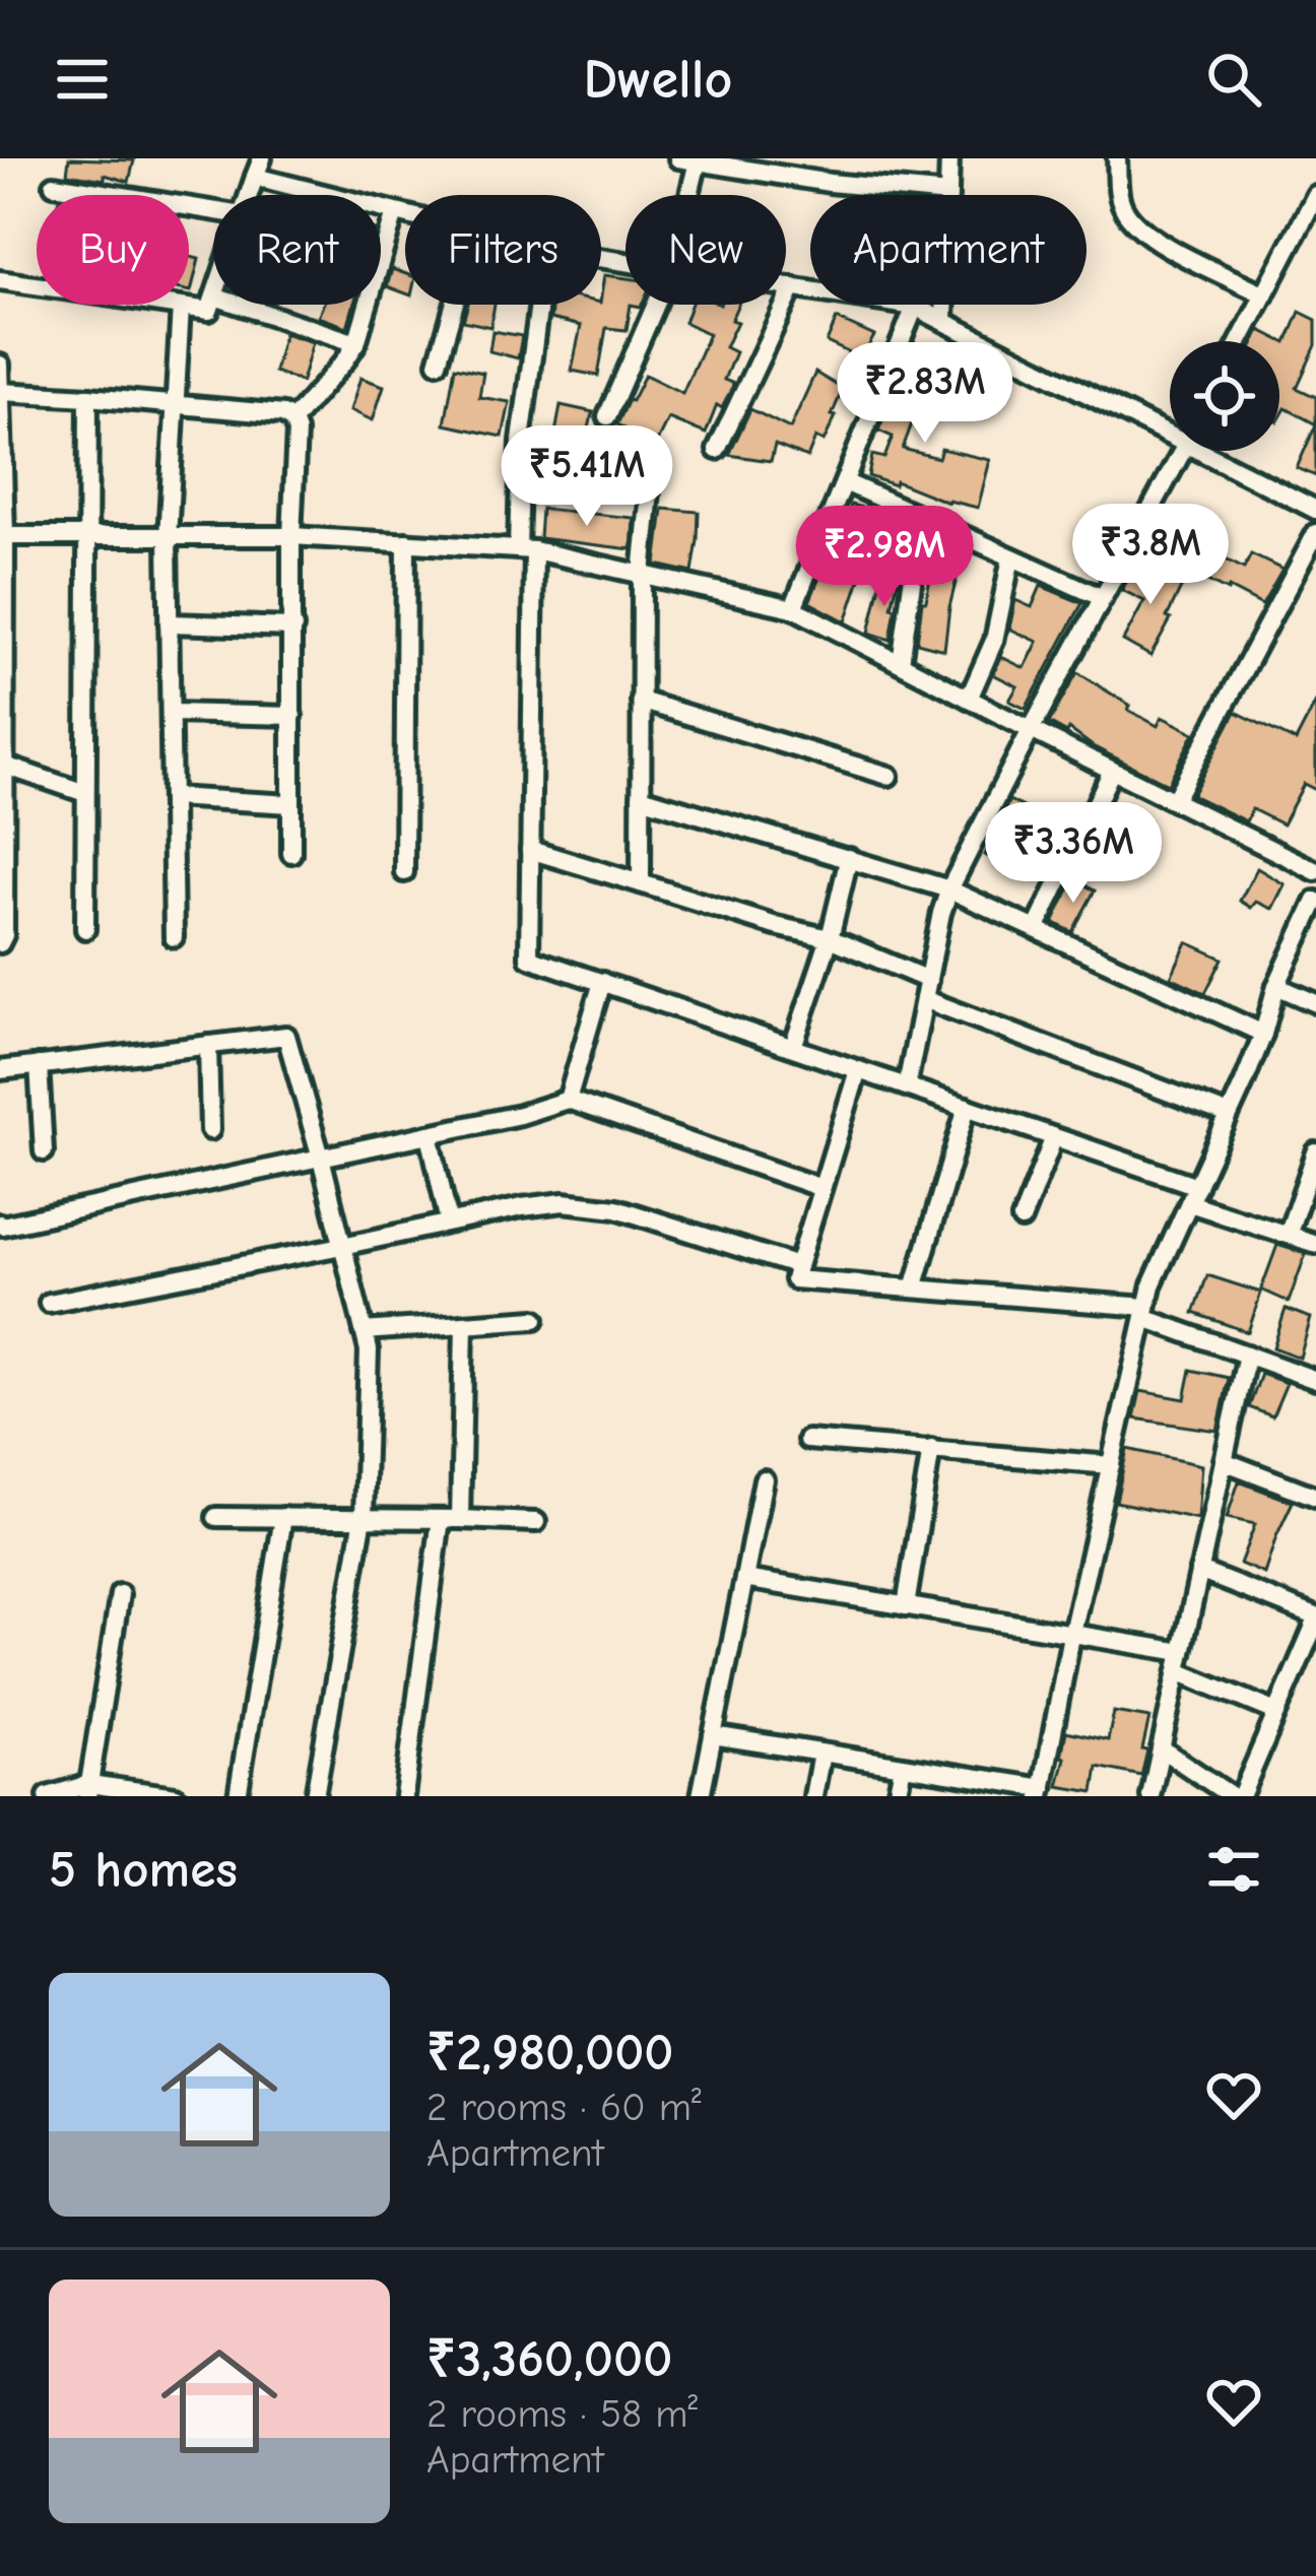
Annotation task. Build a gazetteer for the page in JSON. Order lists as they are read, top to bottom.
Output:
{
  "page": {
    "header": "Dwello",
    "chip": [
      "Buy",
      "Rent",
      "Filters",
      "New",
      "Apartment"
    ],
    "price": [
      "₹2.83M",
      "₹5.41M",
      "₹3.8M",
      "₹2.98M",
      "₹3.36M"
    ],
    "heading": "5 homes",
    "list": [
      {
        "name": "₹2,980,000",
        "note": "2 rooms · 60 m² · Apartment"
      },
      {
        "name": "₹3,360,000",
        "note": "2 rooms · 58 m² · Apartment"
      }
    ]
  }
}
